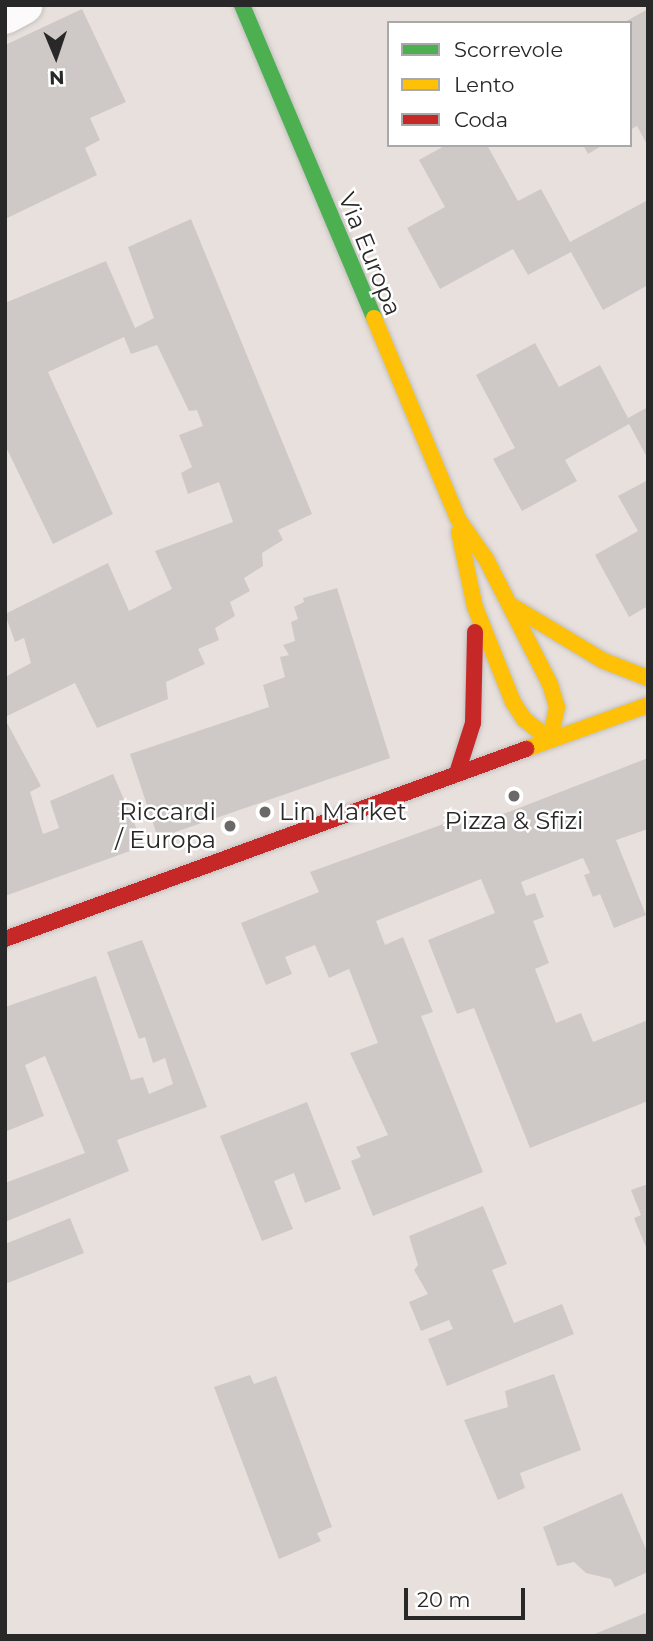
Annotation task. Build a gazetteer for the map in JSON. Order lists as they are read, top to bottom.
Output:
{
  "streets": {
    "street": ["Via Europa"]
  },
  "places": ["Pizza & Sfizi", "Lin Market", "Riccardi / Europa"],
  "legend": ["Scorrevole", "Lento", "Coda"],
  "scale_bar": "20 m",
  "north": "bottom"
}
